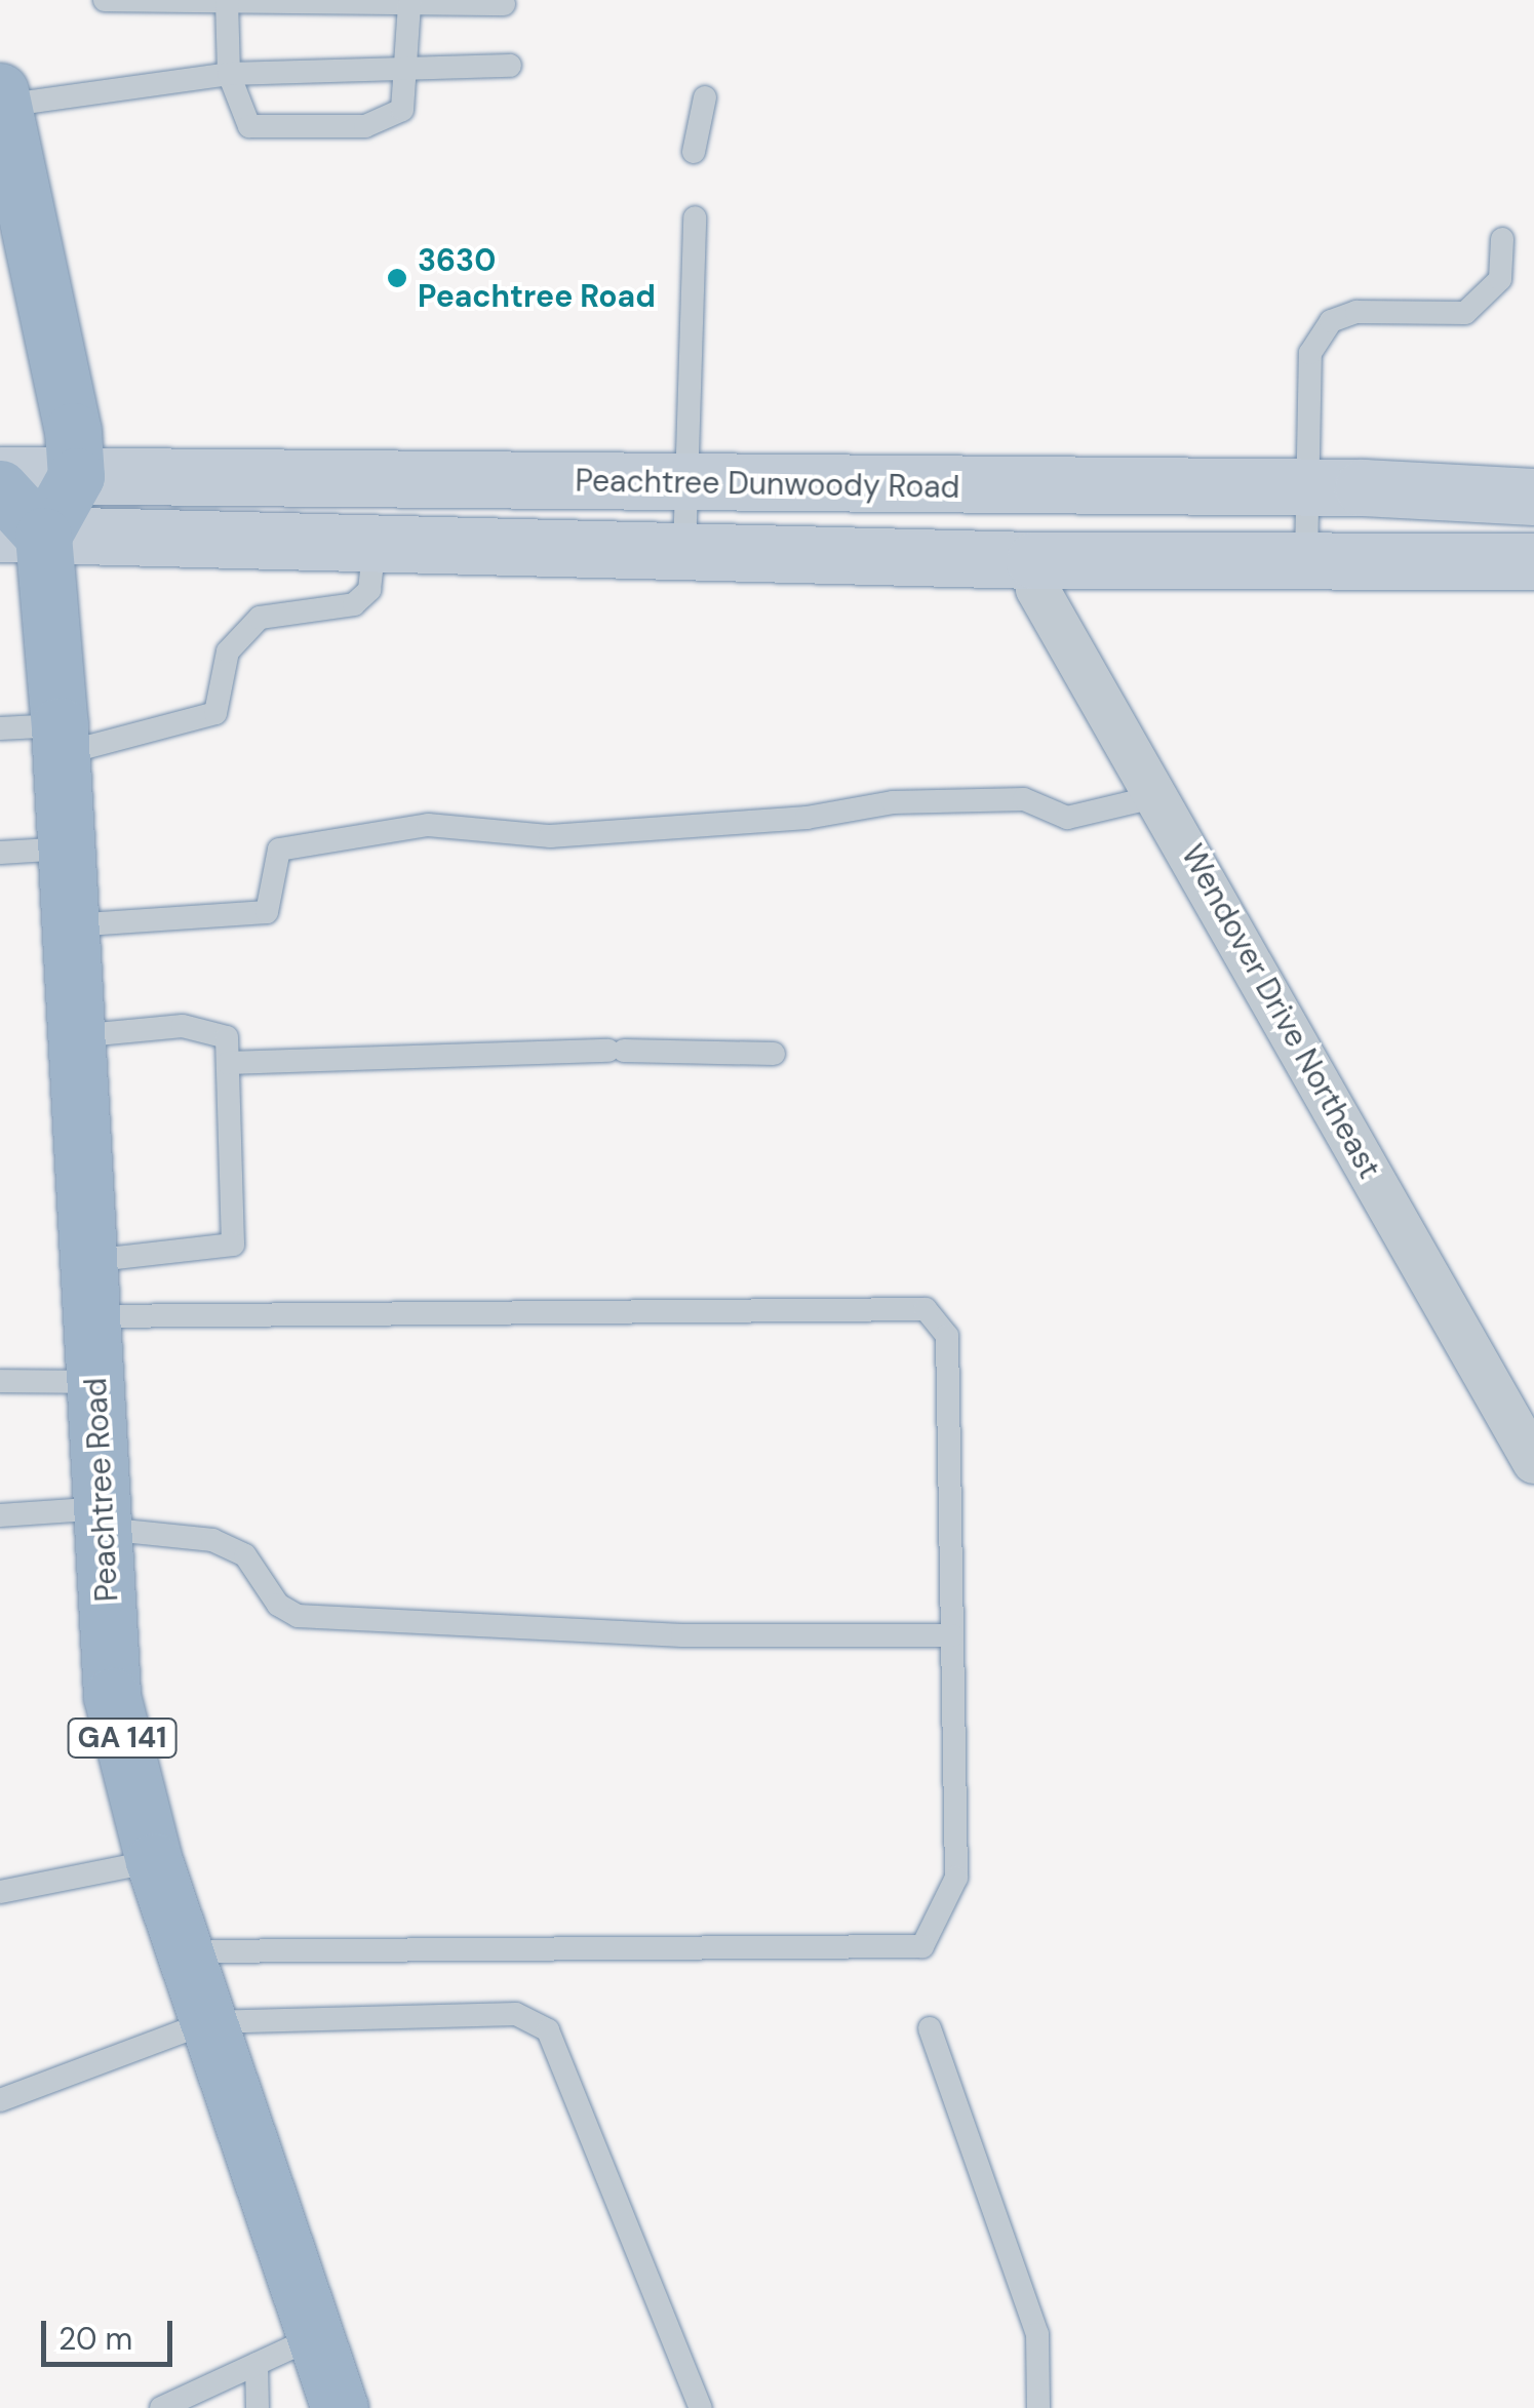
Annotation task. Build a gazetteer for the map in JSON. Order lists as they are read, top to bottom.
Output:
{
  "streets": {
    "highway": ["Peachtree Road", "GA 141"],
    "main road": ["Peachtree Dunwoody Road"],
    "street": ["Wendover Drive Northeast"]
  },
  "places": ["3630 Peachtree Road"],
  "scale_bar": "20 m"
}
